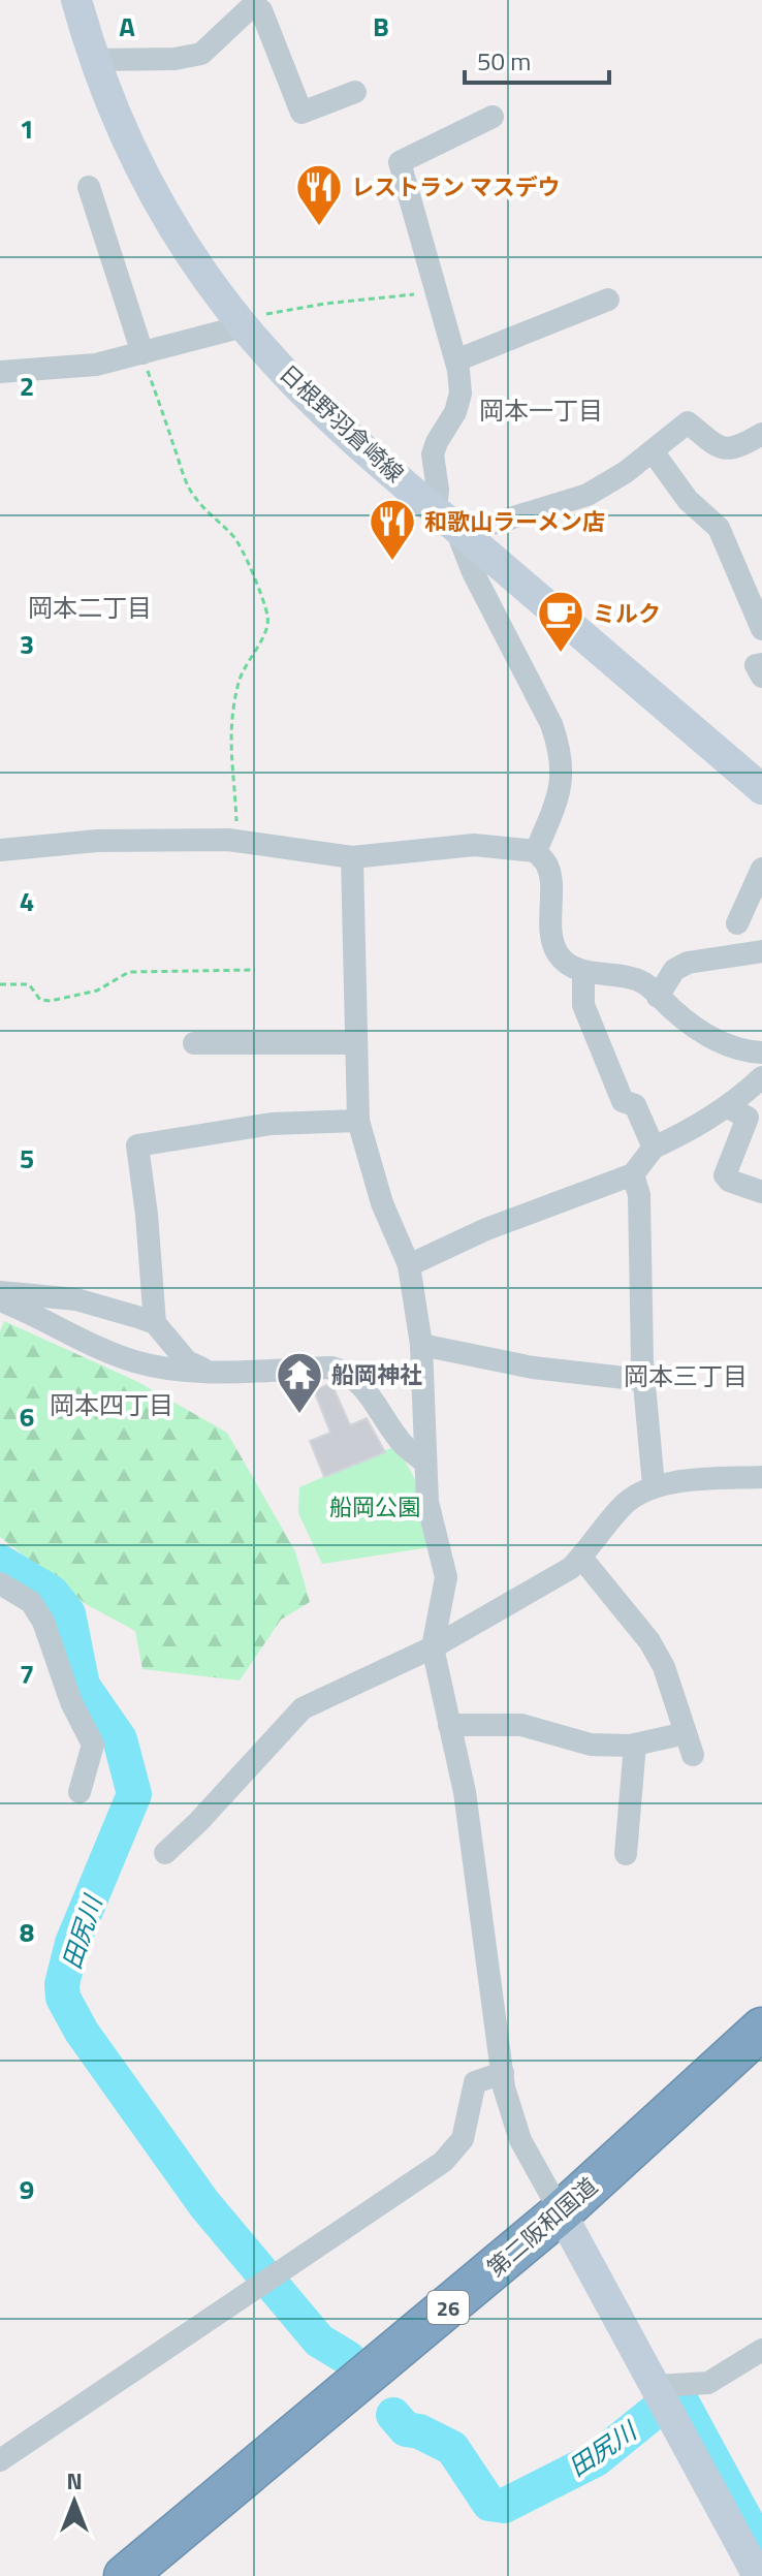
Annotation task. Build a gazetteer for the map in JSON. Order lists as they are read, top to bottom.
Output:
{
  "streets": {
    "highway": ["第二阪和国道", "26"],
    "main road": ["日根野羽倉崎線"]
  },
  "districts": [
    "岡本一丁目",
    "岡本二丁目",
    "岡本三丁目",
    "岡本四丁目"
  ],
  "water": ["田尻川"],
  "parks": ["船岡公園"],
  "places": {
    "restaurant": ["レストラン マスデウ", "和歌山ラーメン店"],
    "cafe": ["ミルク"],
    "temple": ["船岡神社"]
  },
  "scale_bar": "50 m",
  "north": "top",
  "grid": {
    "columns": ["A", "B"],
    "rows": [
      "1",
      "2",
      "3",
      "4",
      "5",
      "6",
      "7",
      "8",
      "9"
    ]
  }
}
